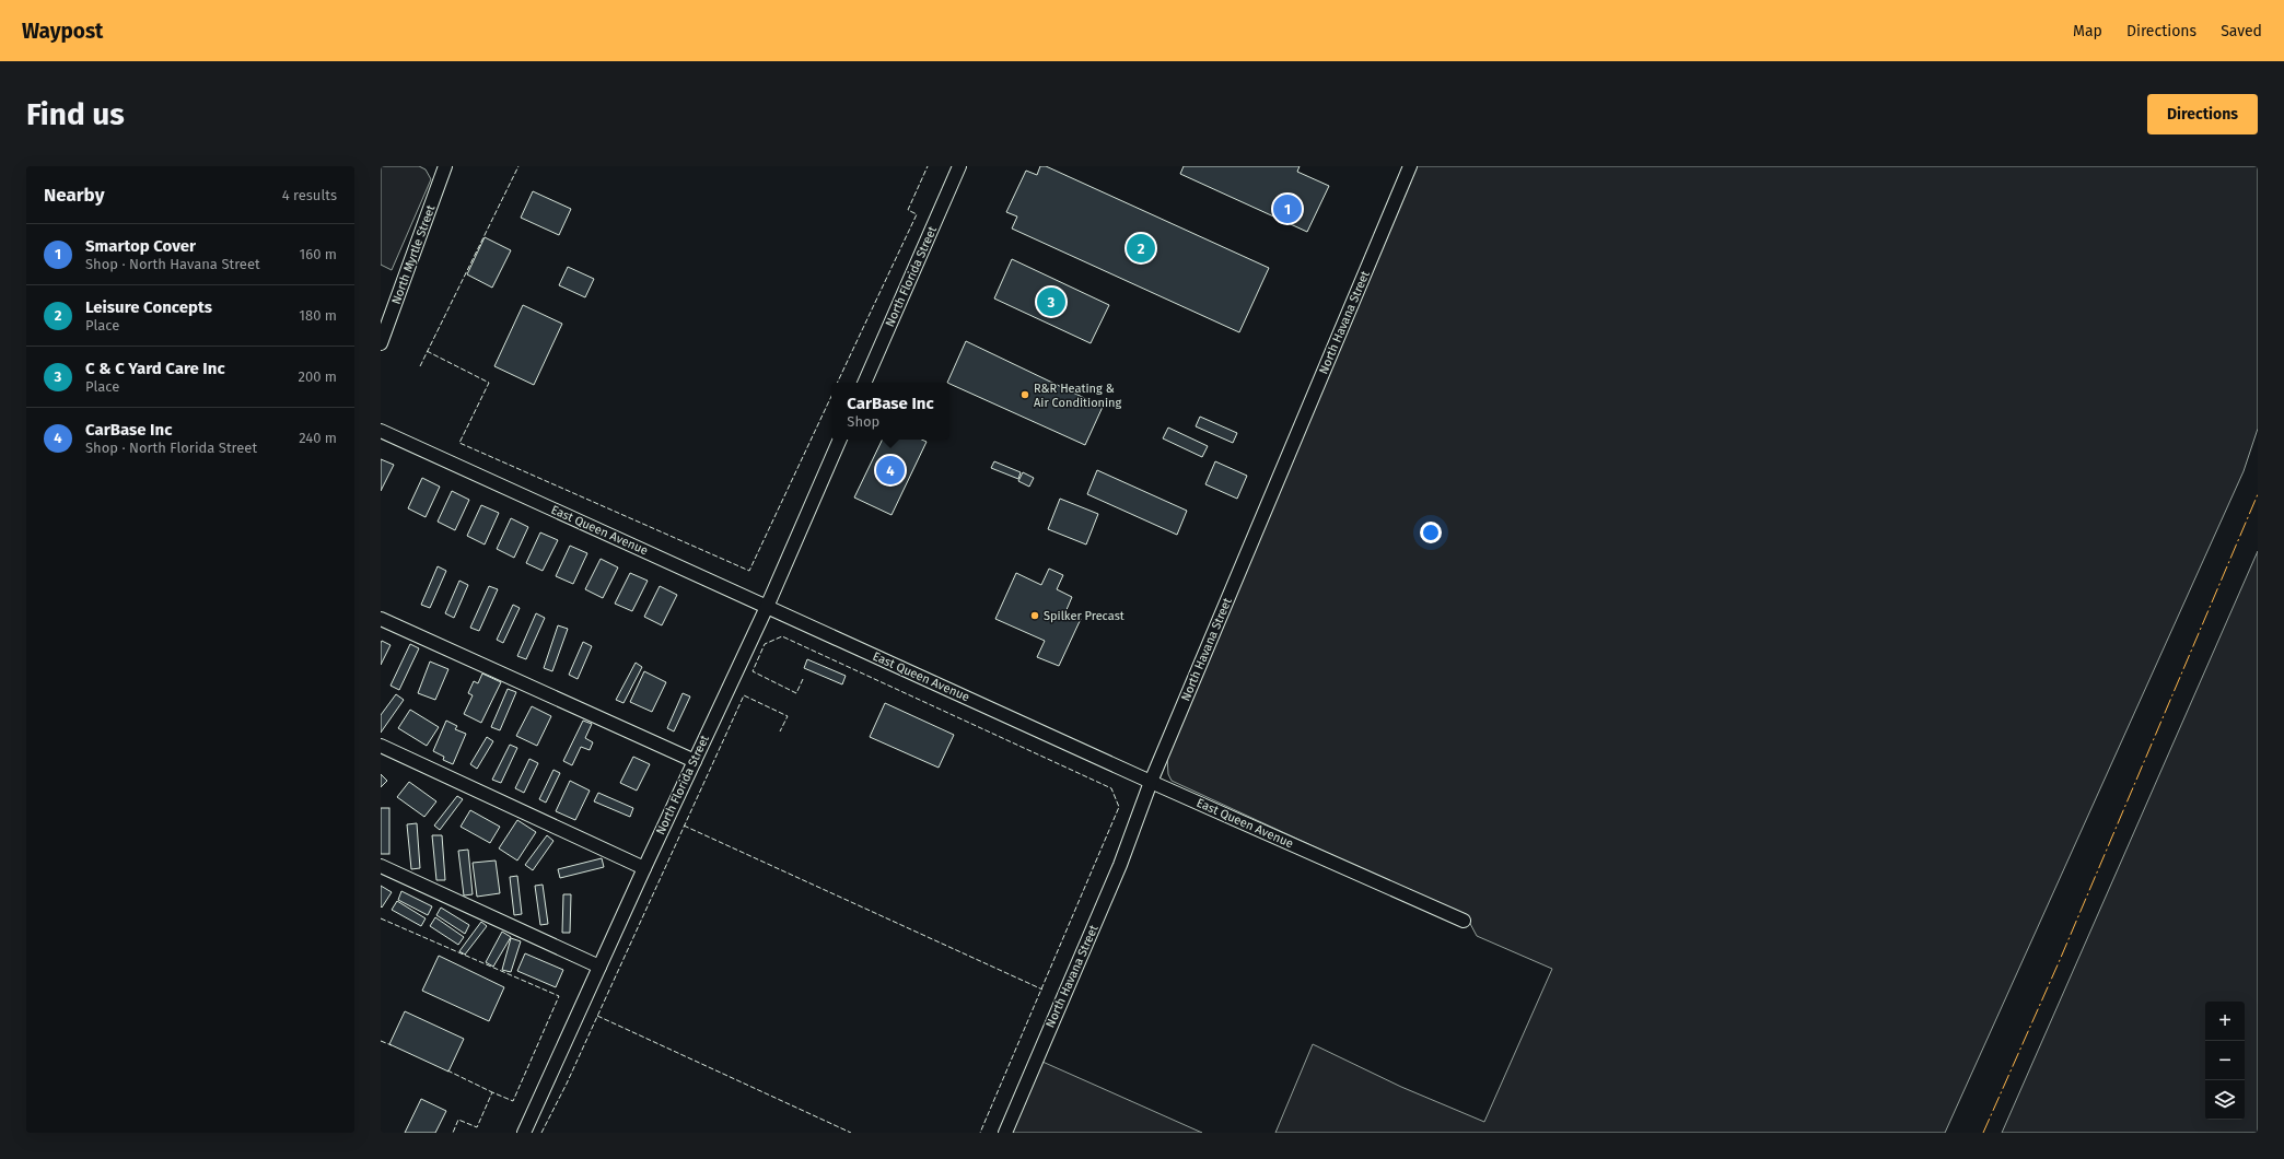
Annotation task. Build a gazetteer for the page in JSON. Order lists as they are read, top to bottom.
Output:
{
  "streets": {
    "street": [
      "North Myrtle Street",
      "North Florida Street",
      "North Havana Street",
      "East Queen Avenue"
    ]
  },
  "crossings": [
    ["North Florida Street", "East Queen Avenue"],
    ["North Havana Street", "East Queen Avenue"]
  ],
  "places": ["R&R Heating & Air Conditioning", "Spilker Precast"],
  "page": {
    "header": "Waypost",
    "nav": ["Map", "Directions", "Saved"],
    "buttons": "Directions",
    "title": "Find us",
    "heading": ["Nearby", "4 results"],
    "pins": [
      "1",
      "2",
      "3",
      "4"
    ],
    "list": [
      {
        "mark": "1",
        "name": "Smartop Cover",
        "note": "Shop · North Havana Street",
        "value": "160 m"
      },
      {
        "mark": "2",
        "name": "Leisure Concepts",
        "note": "Place",
        "value": "180 m"
      },
      {
        "mark": "3",
        "name": "C & C Yard Care Inc",
        "note": "Place",
        "value": "200 m"
      },
      {
        "mark": "4",
        "name": "CarBase Inc",
        "note": "Shop · North Florida Street",
        "value": "240 m"
      }
    ],
    "popup": ["CarBase Inc", "Shop"],
    "map_buttons": ["+", "−"]
  }
}
